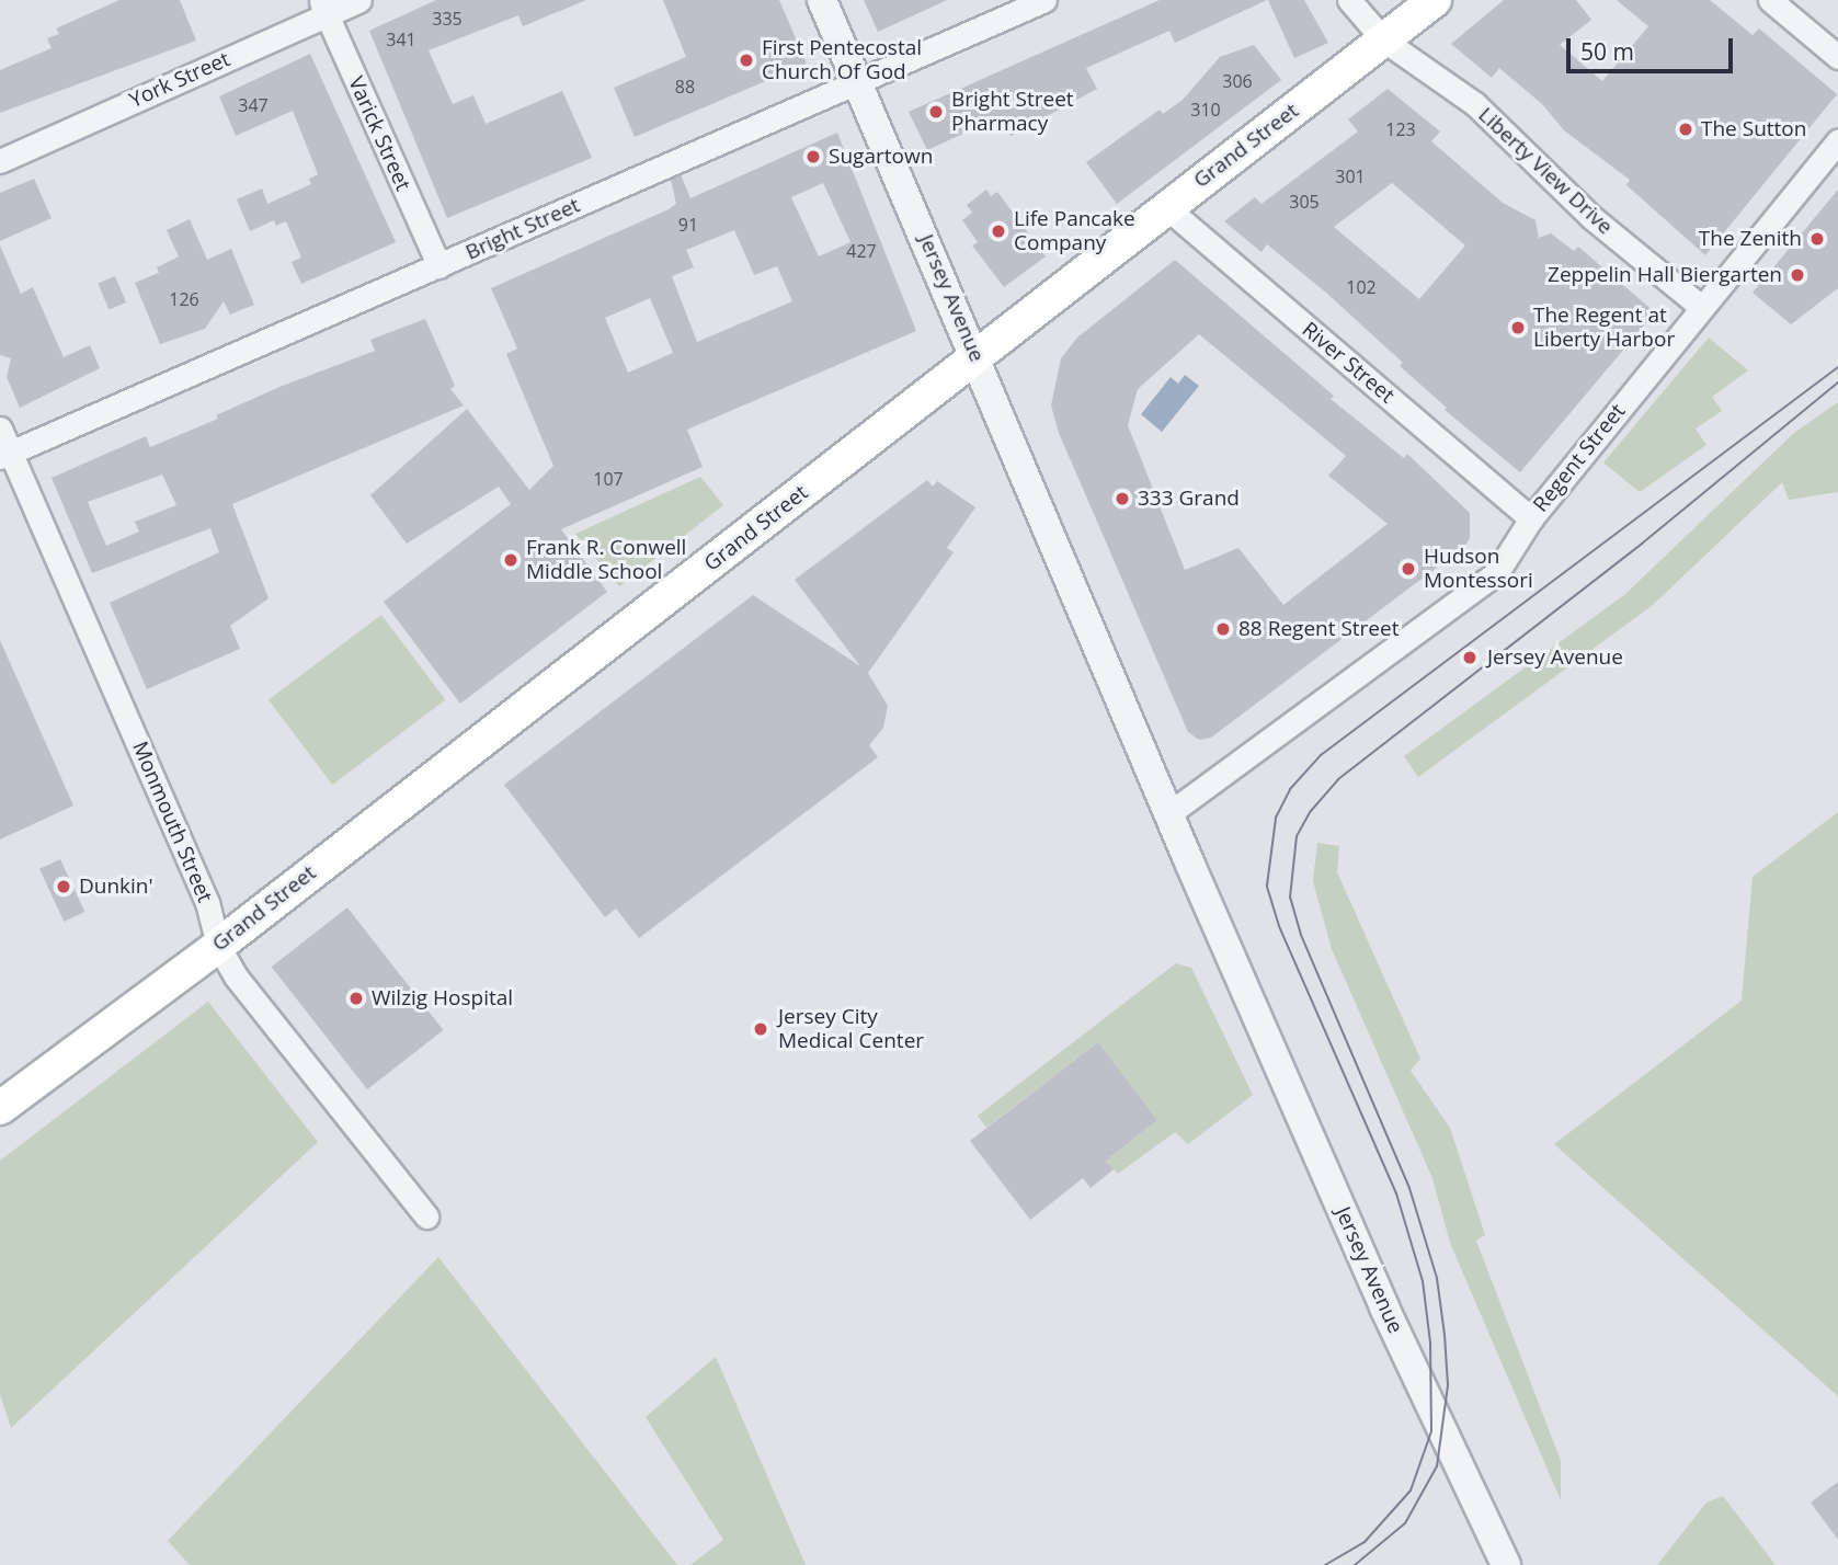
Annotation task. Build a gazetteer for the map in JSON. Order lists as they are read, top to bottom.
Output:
{
  "streets": {
    "main road": ["Grand Street"],
    "street": [
      "York Street",
      "Varick Street",
      "Liberty View Drive",
      "Bright Street",
      "Jersey Avenue",
      "River Street",
      "Regent Street",
      "Monmouth Street"
    ]
  },
  "crossings": [
    ["York Street", "Varick Street"],
    ["Varick Street", "Bright Street"],
    ["Grand Street", "Liberty View Drive"],
    ["Grand Street", "Jersey Avenue"],
    ["Grand Street", "River Street"],
    ["Grand Street", "Monmouth Street"],
    ["Liberty View Drive", "Regent Street"],
    ["Bright Street", "Jersey Avenue"],
    ["Bright Street", "Monmouth Street"],
    ["Jersey Avenue", "Regent Street"],
    ["River Street", "Regent Street"]
  ],
  "places": [
    "First Pentecostal Church Of God",
    "Bright Street Pharmacy",
    "The Sutton",
    "Sugartown",
    "Life Pancake Company",
    "The Zenith",
    "Zeppelin Hall Biergarten",
    "The Regent at Liberty Harbor",
    "333 Grand",
    "Frank R. Conwell Middle School",
    "Hudson Montessori",
    "88 Regent Street",
    "Jersey Avenue",
    "Dunkin'",
    "Wilzig Hospital",
    "Jersey City Medical Center"
  ],
  "house_numbers": [
    "335",
    "341",
    "306",
    "88",
    "347",
    "310",
    "123",
    "301",
    "305",
    "91",
    "427",
    "102",
    "126",
    "107"
  ],
  "scale_bar": "50 m"
}
